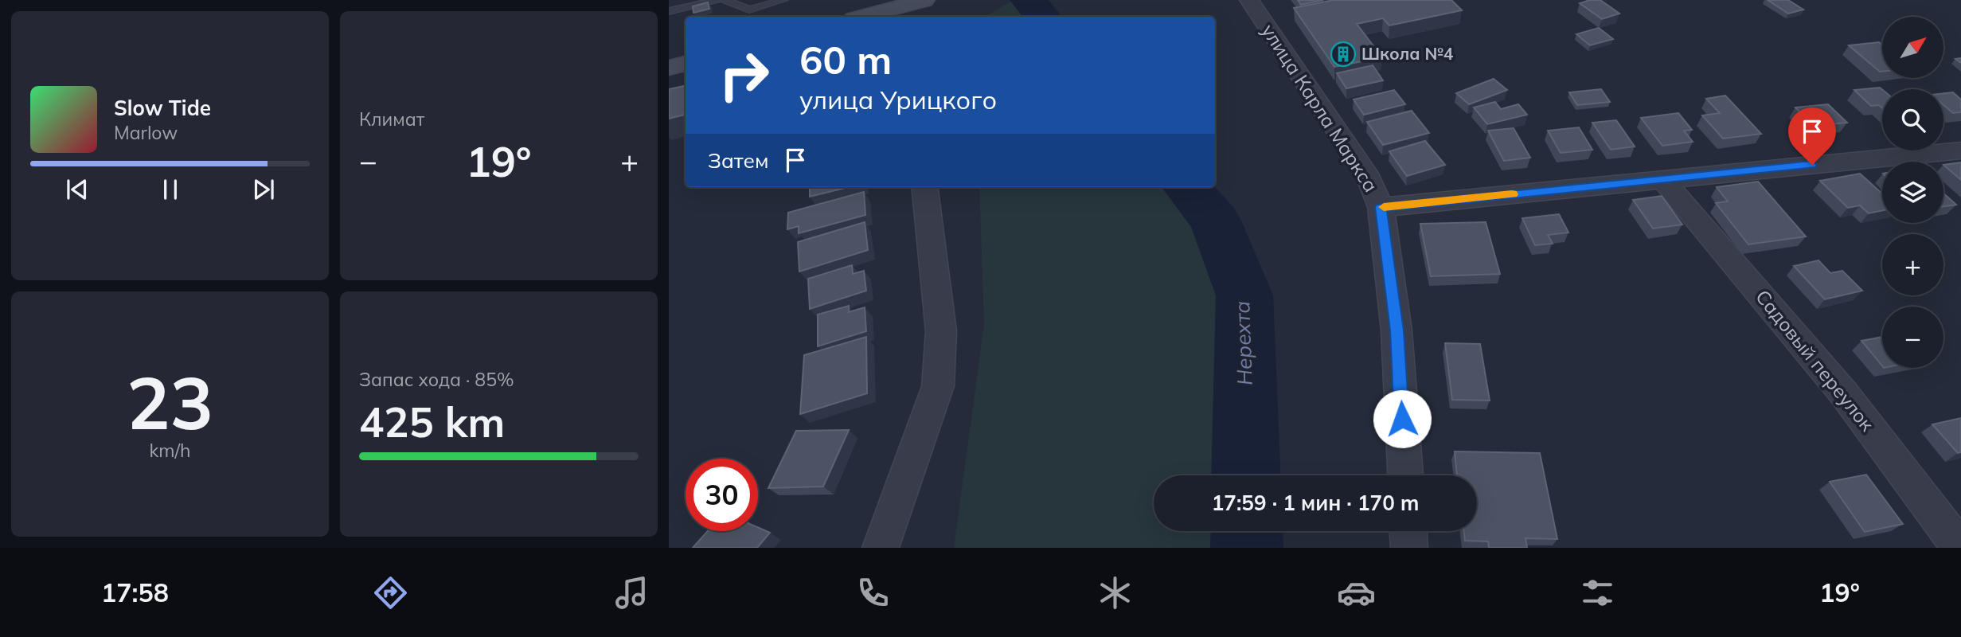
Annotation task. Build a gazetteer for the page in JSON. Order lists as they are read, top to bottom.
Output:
{
  "streets": {
    "street": ["улица Карла Маркса", "Садовый переулок"]
  },
  "water": ["Нерехта"],
  "places": {
    "building": ["Школа №4"]
  },
  "north": "top right",
  "page": {
    "tile": [
      "Климат",
      ["23", "km/h"],
      ["Запас хода · 85%", "425 km"]
    ],
    "map_buttons": ["+", "−"],
    "turn": ["60 m", "улица Урицкого"],
    "song": ["Slow Tide", "Marlow"],
    "then": "Затем",
    "heat": ["−", "19°", "+"],
    "limit": "30",
    "trip": "17:59 · 1 мин · 170 m",
    "tabs": ["17:58", "19°"]
  }
}
